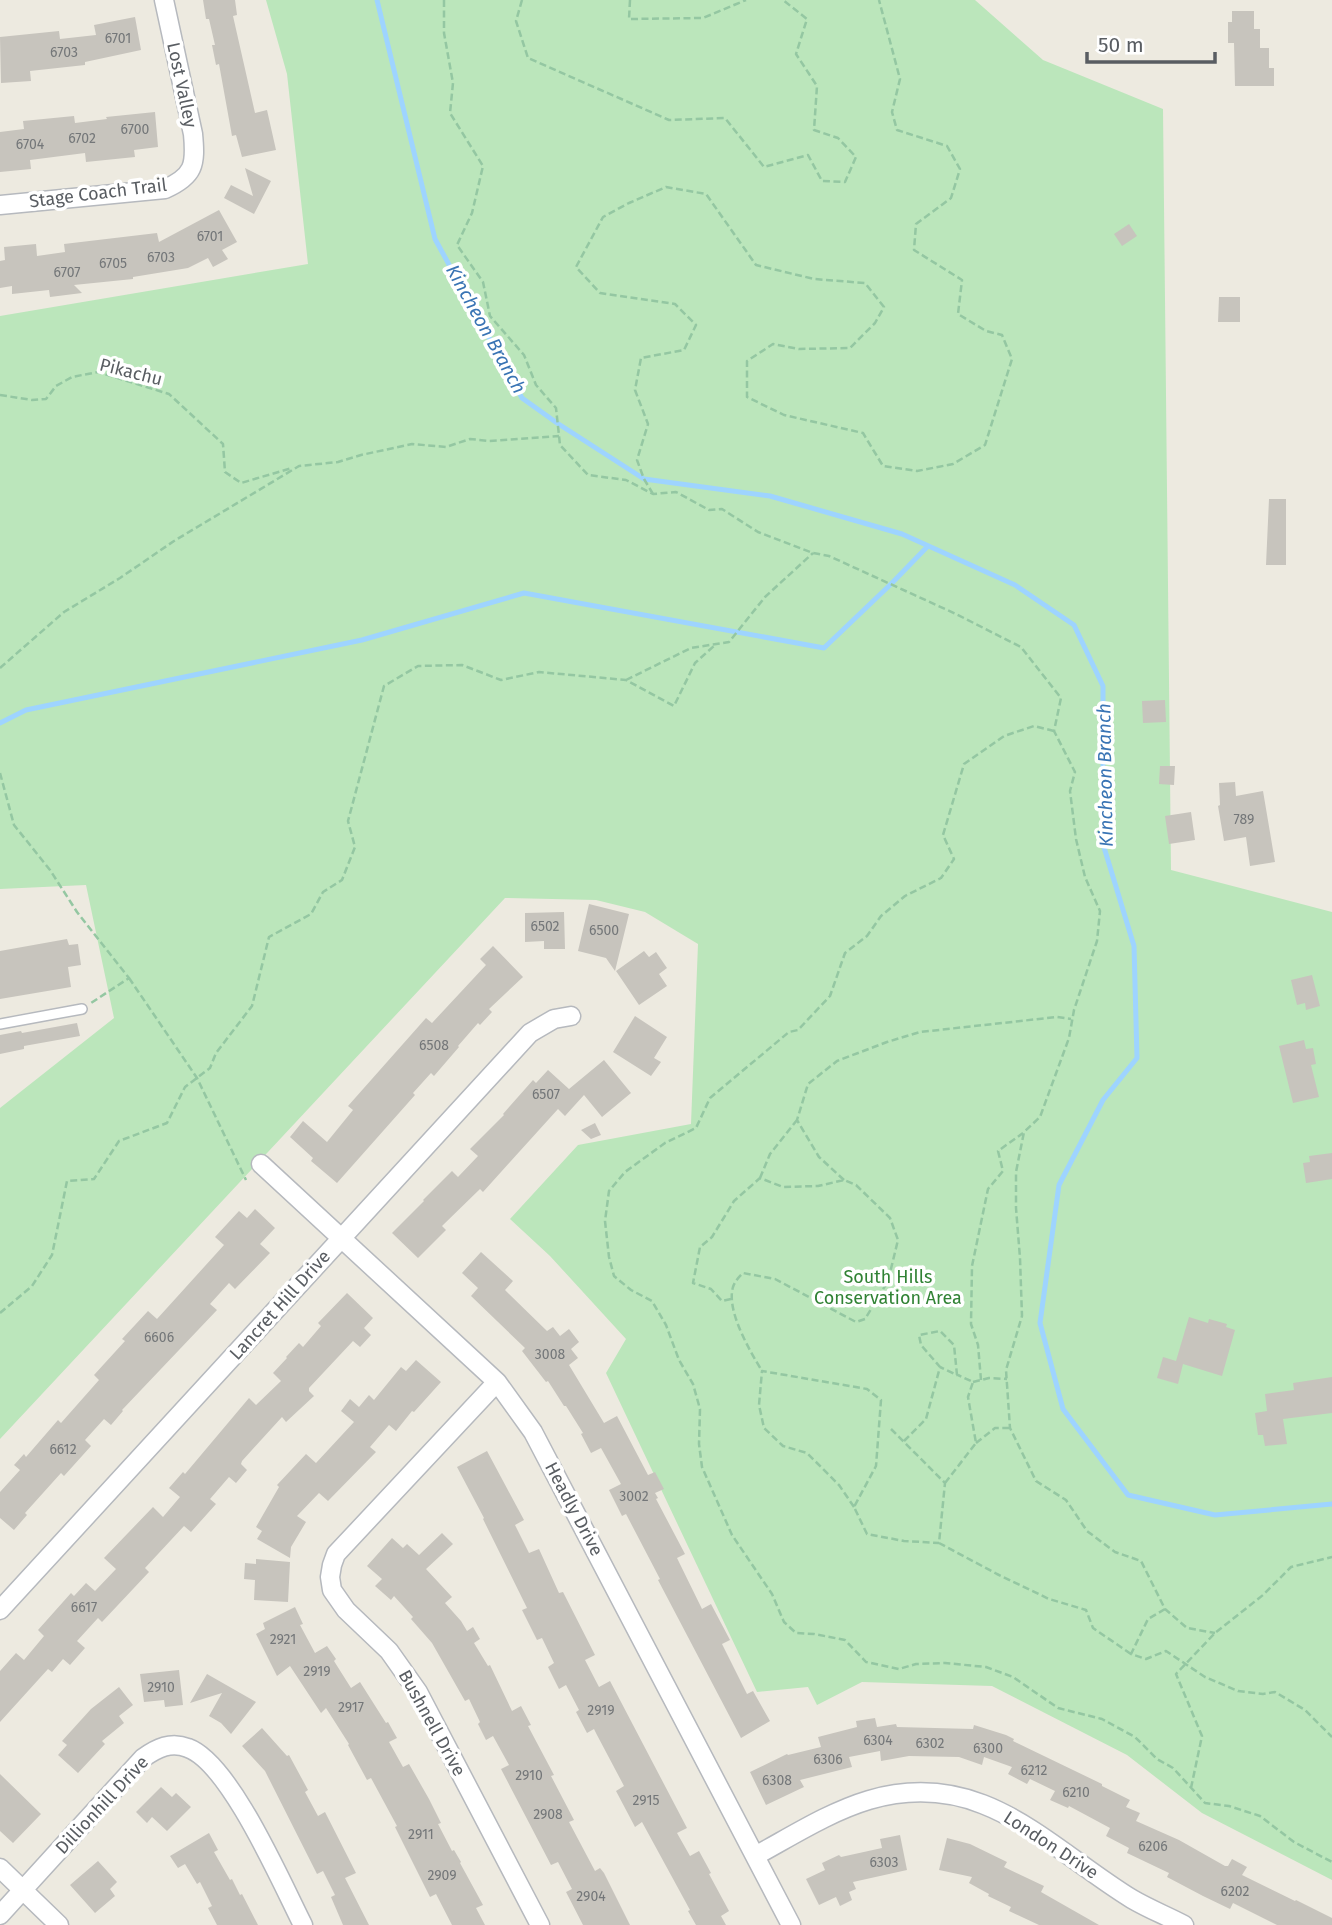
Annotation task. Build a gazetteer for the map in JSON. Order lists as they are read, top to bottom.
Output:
{
  "streets": {
    "street": [
      "Lost Valley",
      "Stage Coach Trail",
      "Lancret Hill Drive",
      "Headly Drive",
      "Bushnell Drive",
      "Dillionhill Drive",
      "London Drive"
    ],
    "path": ["Pikachu"]
  },
  "crossings": [
    ["Lost Valley", "Stage Coach Trail"],
    ["Lancret Hill Drive", "Headly Drive"],
    ["Headly Drive", "Bushnell Drive"],
    ["Headly Drive", "London Drive"]
  ],
  "water": ["Kincheon Branch"],
  "parks": ["South Hills Conservation Area"],
  "house_numbers": [
    "6701",
    "6703",
    "6700",
    "6702",
    "6704",
    "6701",
    "6703",
    "6705",
    "6707",
    "789",
    "6502",
    "6500",
    "6508",
    "6507",
    "6606",
    "3008",
    "6612",
    "3002",
    "6617",
    "2921",
    "2919",
    "2910",
    "2917",
    "2919",
    "6304",
    "6302",
    "6300",
    "6306",
    "6212",
    "2910",
    "6308",
    "6210",
    "2915",
    "2908",
    "2911",
    "6206",
    "6303",
    "2909",
    "6202",
    "2904"
  ],
  "scale_bar": "50 m"
}
